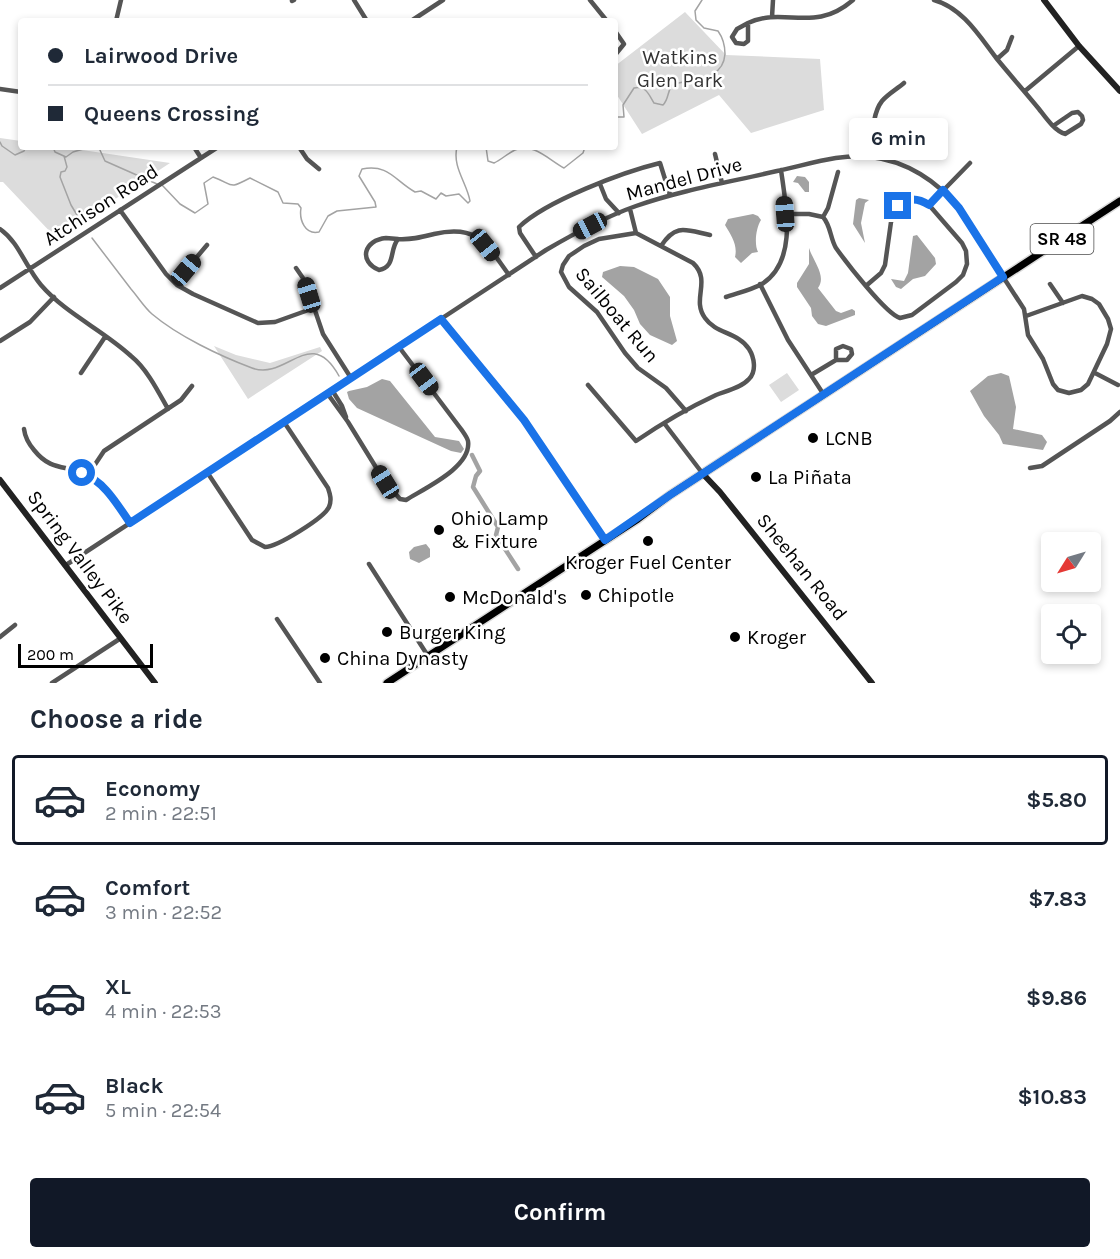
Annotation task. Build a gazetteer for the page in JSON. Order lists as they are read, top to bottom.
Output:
{
  "streets": {
    "main road": ["SR 48"],
    "street": [
      "Mandel Drive",
      "Atchison Road",
      "Sailboat Run",
      "Spring Valley Pike",
      "Sheehan Road"
    ]
  },
  "crossings": [
    ["Mandel Drive", "SR 48"],
    ["Mandel Drive", "Spring Valley Pike"],
    ["SR 48", "Sheehan Road"]
  ],
  "parks": ["Watkins Glen Park"],
  "places": [
    "LCNB",
    "La Piñata",
    "Ohio Lamp & Fixture",
    "Kroger Fuel Center",
    "Chipotle",
    "McDonald's",
    "Burger King",
    "Kroger",
    "China Dynasty"
  ],
  "scale_bar": "200 m",
  "north": "bottom left",
  "page": {
    "banner": ["Lairwood Drive", "Queens Crossing"],
    "bubble": "6 min",
    "scale": "200 m",
    "heading": "Choose a ride",
    "list": [
      {
        "name": "Economy",
        "note": "2 min · 22:51",
        "value": "$5.80"
      },
      {
        "name": "Comfort",
        "note": "3 min · 22:52",
        "value": "$7.83"
      },
      {
        "name": "XL",
        "note": "4 min · 22:53",
        "value": "$9.86"
      },
      {
        "name": "Black",
        "note": "5 min · 22:54",
        "value": "$10.83"
      }
    ],
    "buttons": "Confirm"
  }
}
